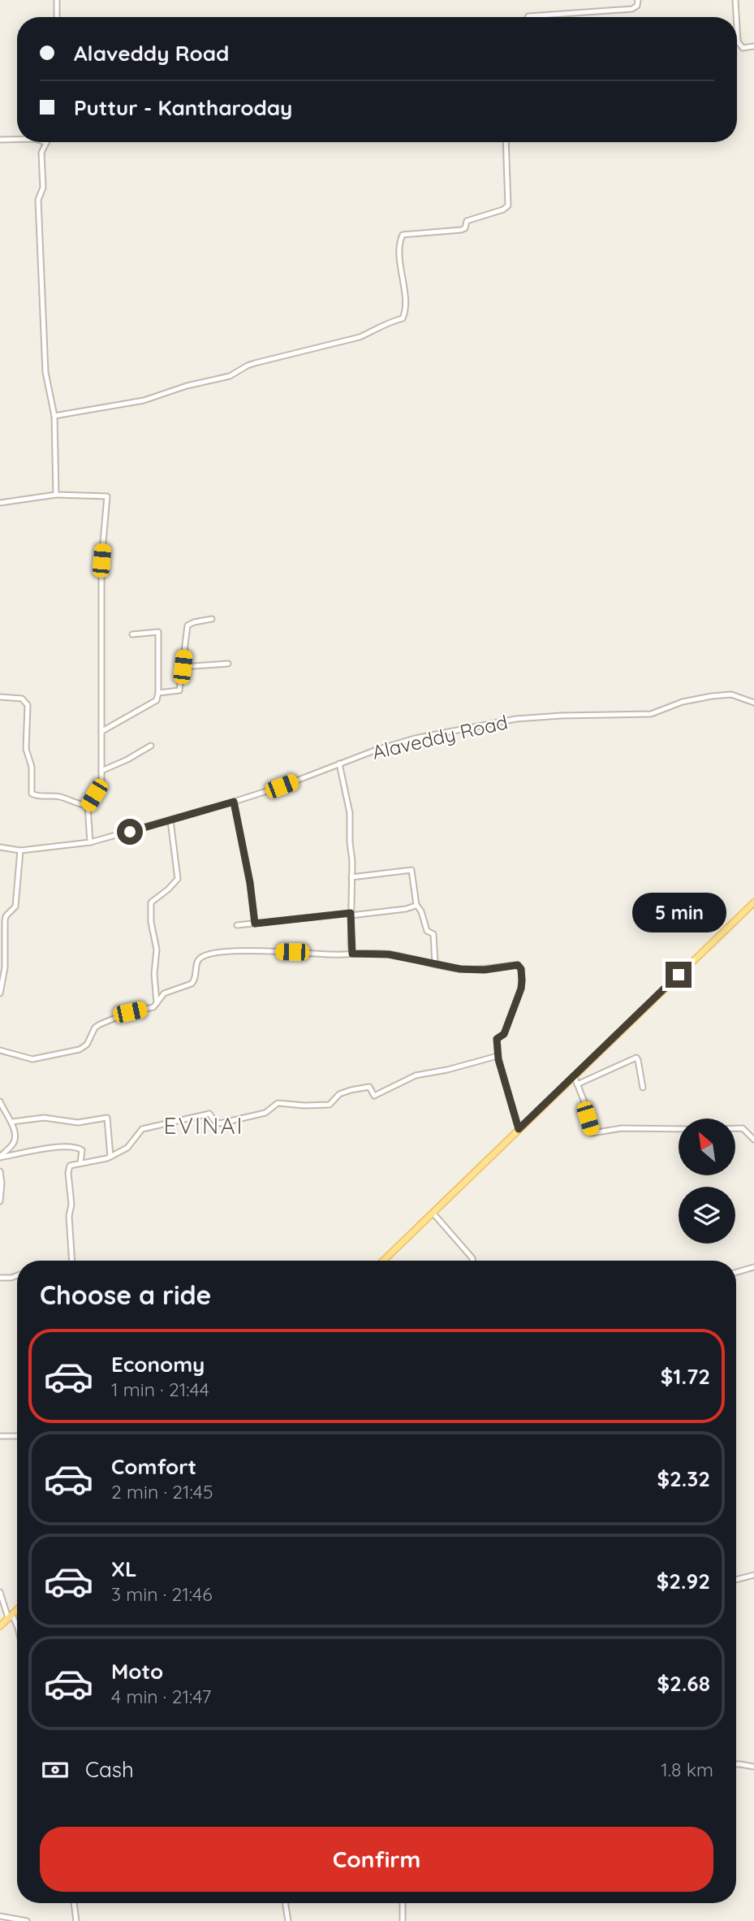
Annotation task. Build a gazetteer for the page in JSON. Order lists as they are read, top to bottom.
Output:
{
  "streets": {
    "street": ["Alaveddy Road"]
  },
  "districts": ["EVINAI"],
  "north": "top left",
  "page": {
    "banner": ["Alaveddy Road", "Puttur - Kantharoday"],
    "bubble": "5 min",
    "heading": "Choose a ride",
    "list": [
      {
        "name": "Economy",
        "note": "1 min · 21:44",
        "value": "$1.72"
      },
      {
        "name": "Comfort",
        "note": "2 min · 21:45",
        "value": "$2.32"
      },
      {
        "name": "XL",
        "note": "3 min · 21:46",
        "value": "$2.92"
      },
      {
        "name": "Moto",
        "note": "4 min · 21:47",
        "value": "$2.68"
      }
    ],
    "pay": ["Cash", "1.8 km"],
    "buttons": "Confirm"
  }
}
